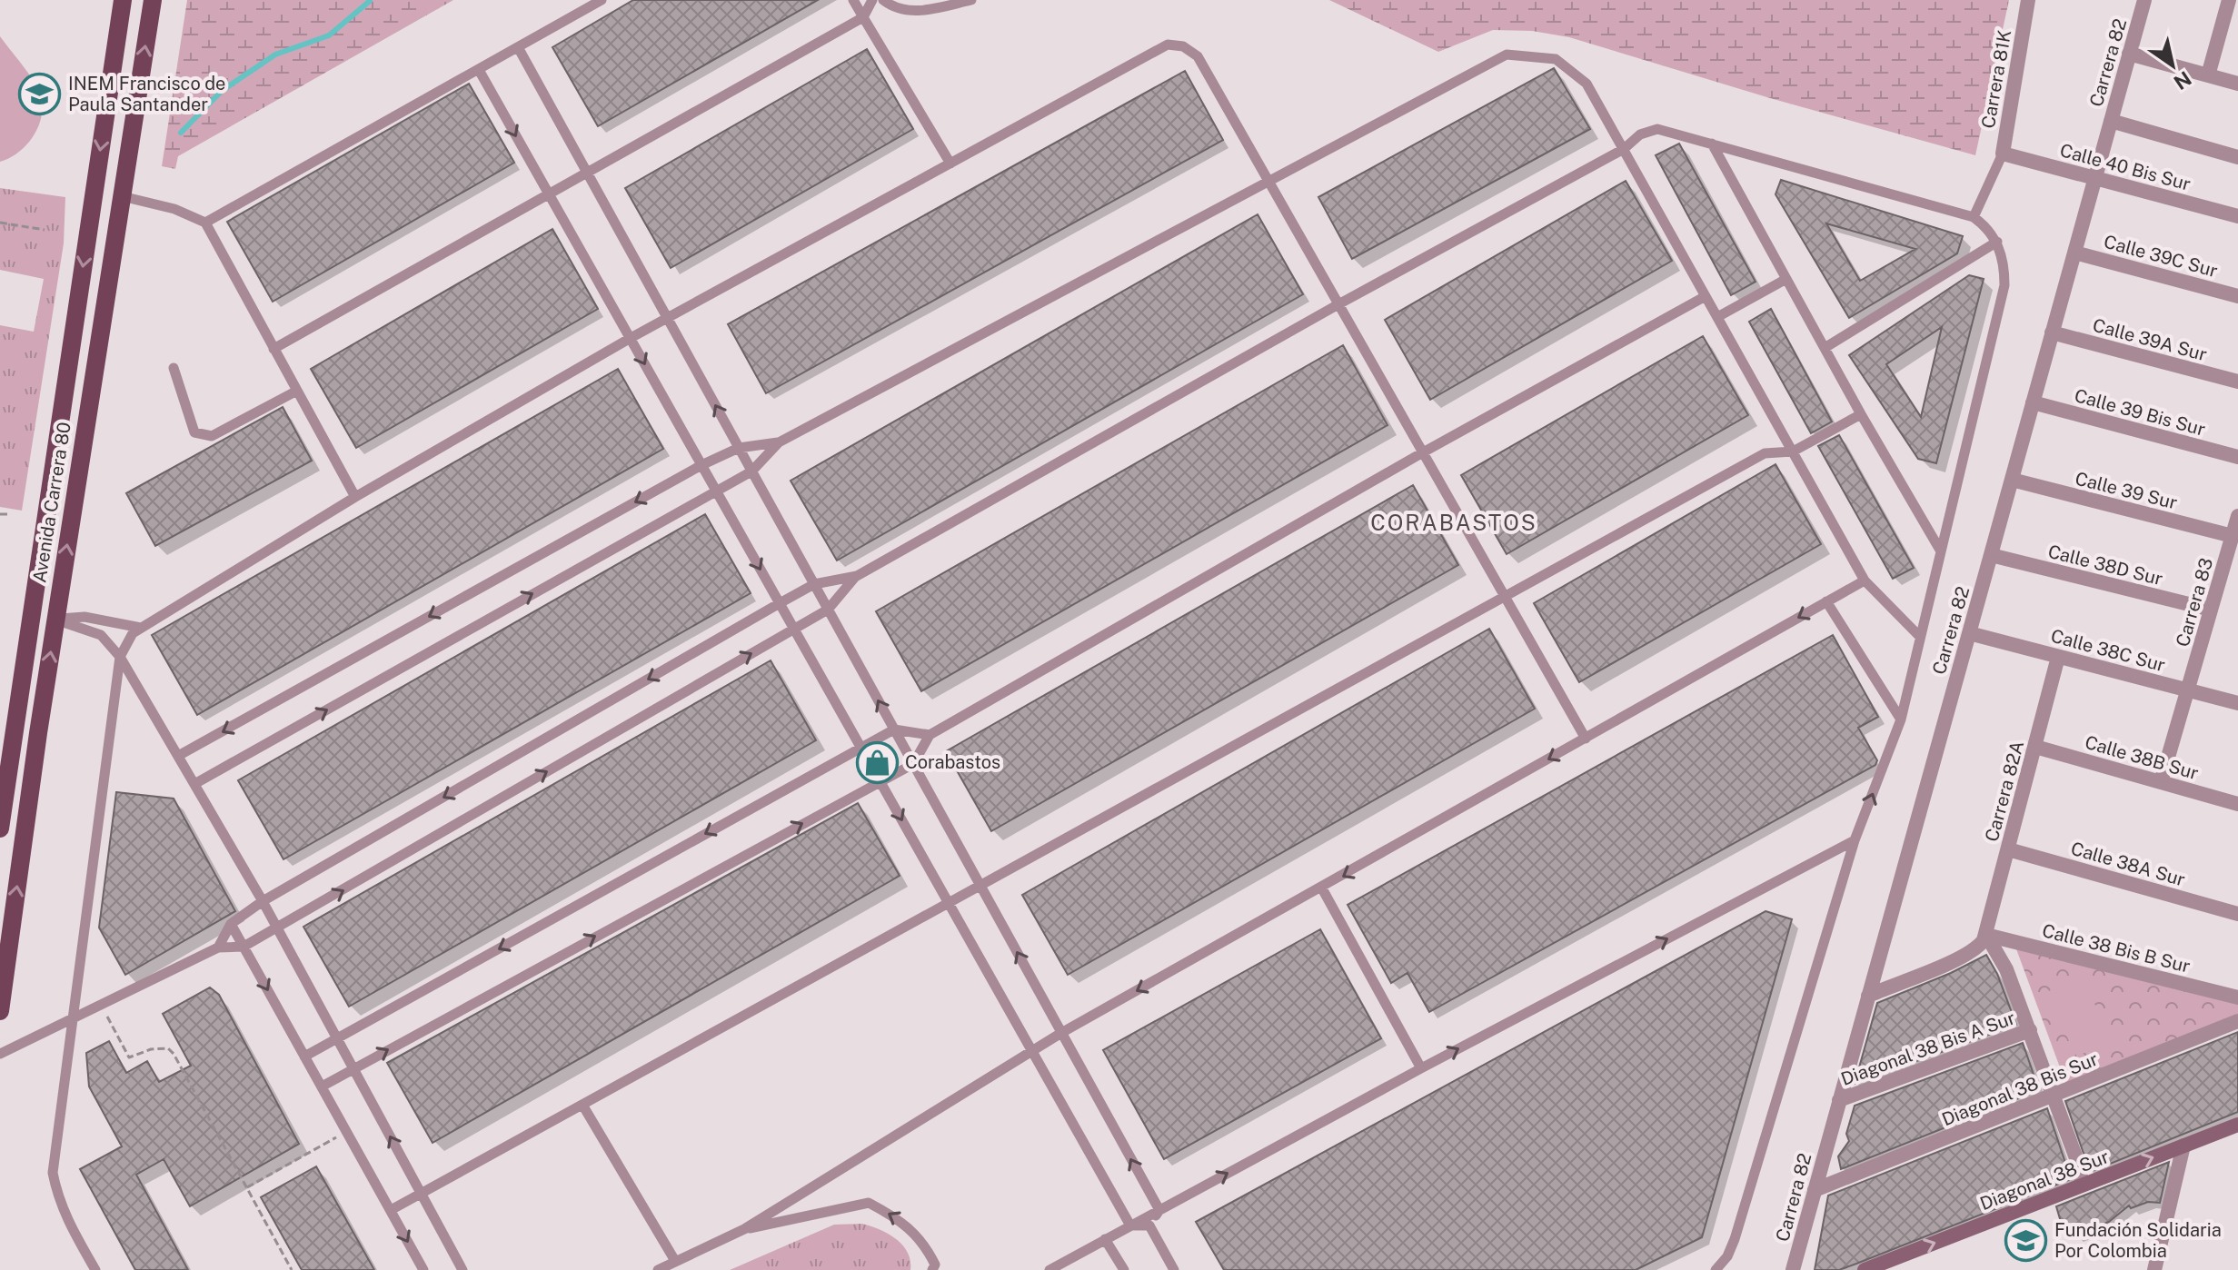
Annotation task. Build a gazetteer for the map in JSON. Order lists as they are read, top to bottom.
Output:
{
  "streets": {
    "main road": ["Avenida Carrera 80"],
    "street": [
      "Carrera 82",
      "Carrera 81K",
      "Calle 40 Bis Sur",
      "Calle 39C Sur",
      "Calle 39A Sur",
      "Calle 39 Bis Sur",
      "Calle 39 Sur",
      "Calle 38D Sur",
      "Carrera 83",
      "Calle 38C Sur",
      "Calle 38B Sur",
      "Carrera 82A",
      "Calle 38A Sur",
      "Calle 38 Bis B Sur",
      "Diagonal 38 Bis A Sur",
      "Diagonal 38 Bis Sur",
      "Diagonal 38 Sur"
    ]
  },
  "crossings": [
    ["Carrera 82", "Calle 40 Bis Sur"],
    ["Carrera 82", "Calle 39C Sur"],
    ["Carrera 82", "Calle 39A Sur"],
    ["Carrera 82", "Calle 39 Bis Sur"],
    ["Carrera 82", "Calle 39 Sur"],
    ["Carrera 82", "Calle 38D Sur"],
    ["Carrera 82", "Calle 38C Sur"],
    ["Carrera 82", "Diagonal 38 Bis A Sur"],
    ["Carrera 82", "Diagonal 38 Bis Sur"],
    ["Carrera 81K", "Calle 40 Bis Sur"],
    ["Calle 39 Sur", "Carrera 83"],
    ["Calle 38D Sur", "Carrera 83"],
    ["Carrera 83", "Calle 38C Sur"],
    ["Carrera 83", "Calle 38B Sur"],
    ["Calle 38C Sur", "Carrera 82A"],
    ["Calle 38B Sur", "Carrera 82A"],
    ["Carrera 82A", "Calle 38A Sur"],
    ["Carrera 82A", "Calle 38 Bis B Sur"]
  ],
  "one_way": ["Diagonal 38 Sur"],
  "districts": ["CORABASTOS"],
  "places": {
    "school or university": ["INEM Francisco de Paula Santander", "Fundación Solidaria Por Colombia"],
    "shop": ["Corabastos"]
  },
  "north": "bottom right"
}
